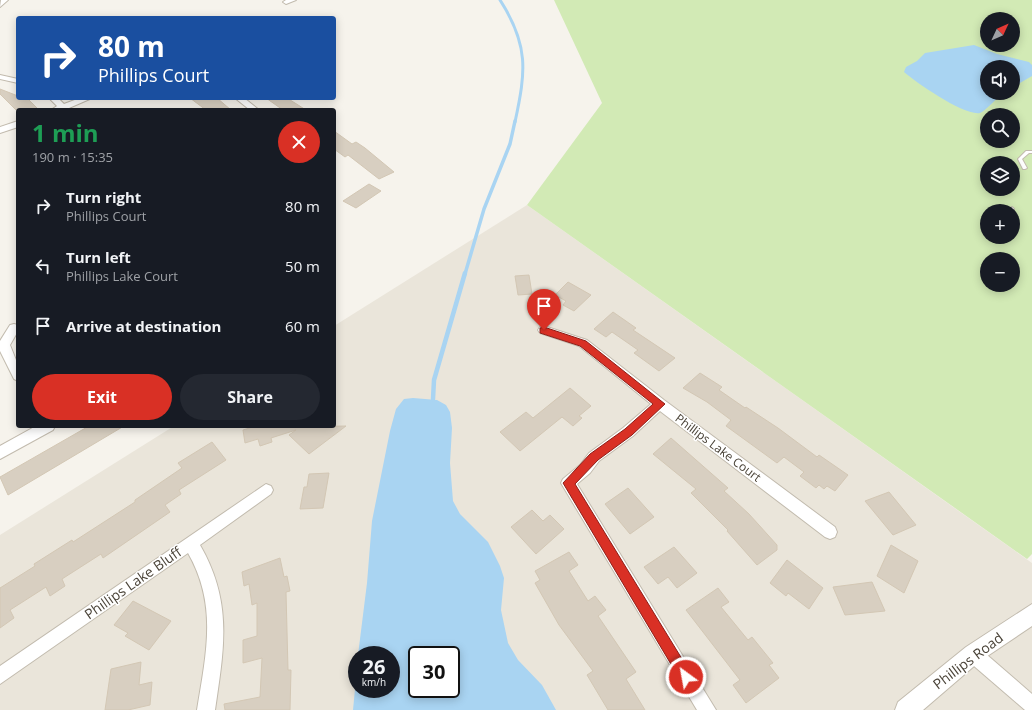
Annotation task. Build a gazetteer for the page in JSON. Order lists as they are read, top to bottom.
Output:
{
  "streets": {
    "street": ["Phillips Lake Court", "Phillips Lake Bluff", "Phillips Road"]
  },
  "north": "top right",
  "page": {
    "map_buttons": ["+", "−"],
    "turn": ["80 m", "Phillips Court"],
    "heading": ["1 min", "190 m · 15:35"],
    "list": [
      {
        "name": "Turn right",
        "note": "Phillips Court",
        "value": "80 m"
      },
      {
        "name": "Turn left",
        "note": "Phillips Lake Court",
        "value": "50 m"
      },
      {
        "name": "Arrive at destination",
        "value": "60 m"
      }
    ],
    "buttons": ["Exit", "Share"],
    "speed": "26 km/h",
    "limit": "30"
  }
}
